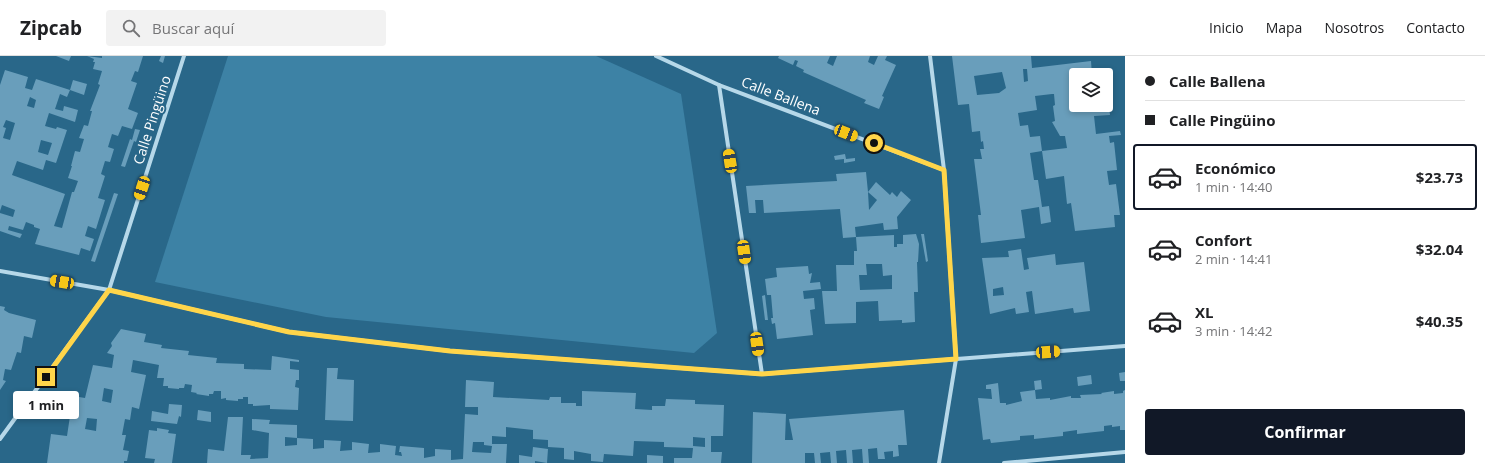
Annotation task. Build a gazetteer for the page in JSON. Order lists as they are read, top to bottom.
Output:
{
  "streets": {
    "street": ["Calle Ballena", "Calle Pingüino"]
  },
  "page": {
    "header": "Zipcab",
    "search": "Buscar aquí",
    "nav": [
      "Inicio",
      "Mapa",
      "Nosotros",
      "Contacto"
    ],
    "banner": ["Calle Ballena", "Calle Pingüino"],
    "list": [
      {
        "name": "Económico",
        "note": "1 min · 14:40",
        "value": "$23.73"
      },
      {
        "name": "Confort",
        "note": "2 min · 14:41",
        "value": "$32.04"
      },
      {
        "name": "XL",
        "note": "3 min · 14:42",
        "value": "$40.35"
      }
    ],
    "bubble": "1 min",
    "buttons": "Confirmar"
  }
}
